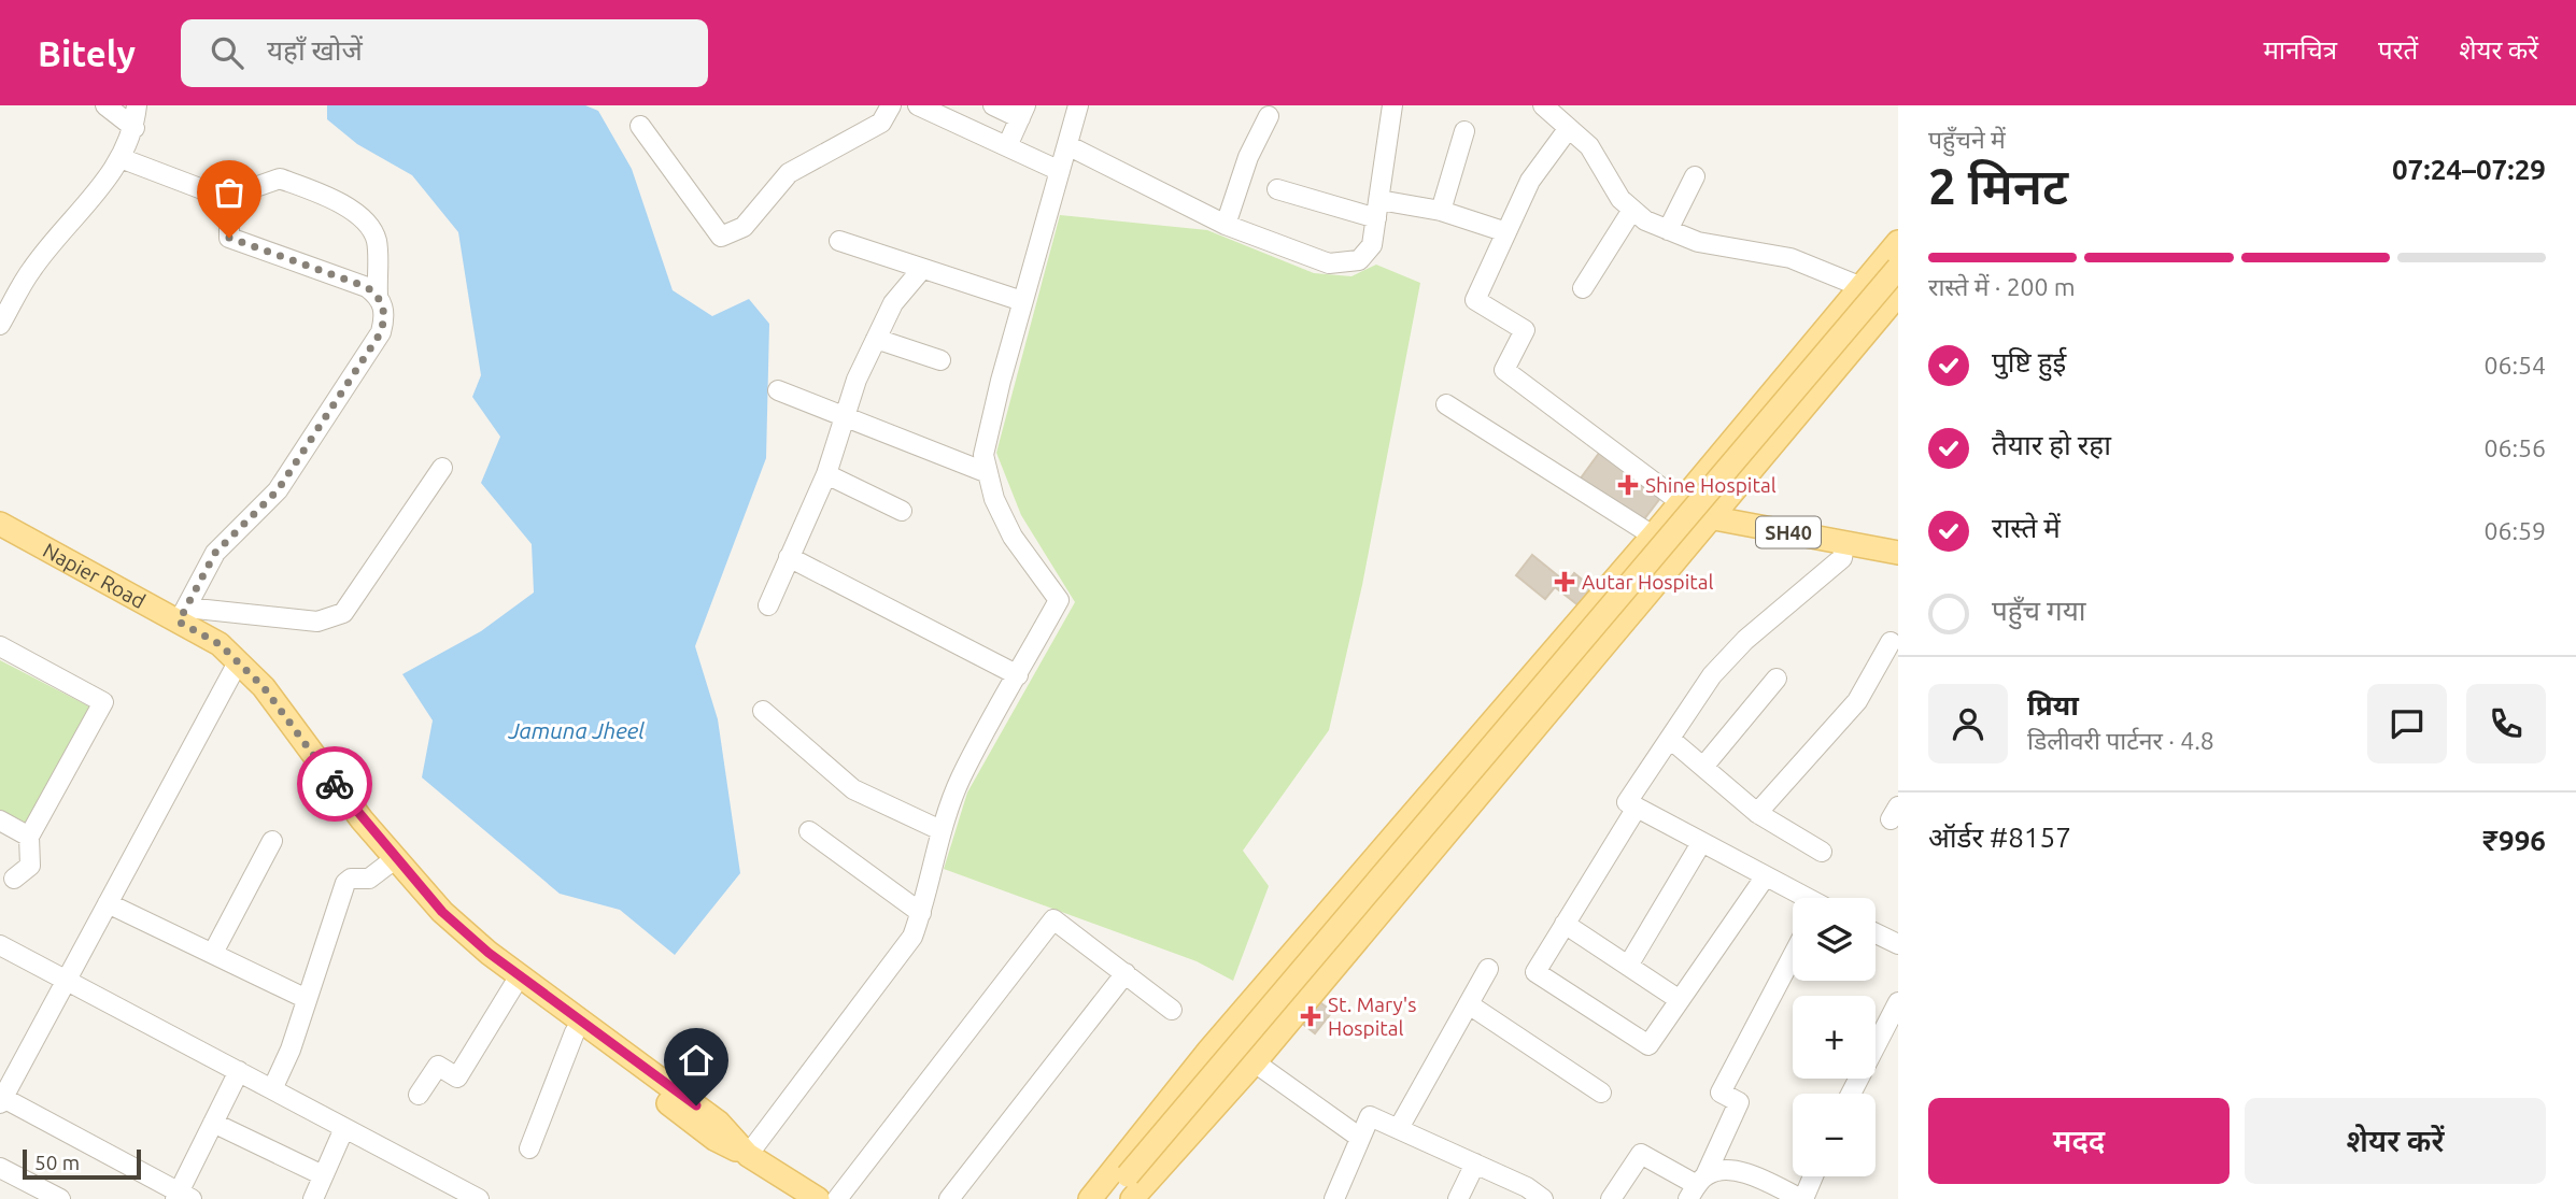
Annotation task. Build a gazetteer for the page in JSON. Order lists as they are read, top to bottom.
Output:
{
  "streets": {
    "main road": ["SH40", "Napier Road"]
  },
  "water": ["Jamuna Jheel"],
  "places": {
    "health": ["Shine Hospital", "Autar Hospital", "St. Mary's Hospital"]
  },
  "scale_bar": "50 m",
  "page": {
    "header": "Bitely",
    "search": "यहाँ खोजें",
    "nav": ["मानचित्र", "परतें", "शेयर करें"],
    "heading": ["2 मिनट", "पहुँचने में", "07:24–07:29"],
    "panel": [
      "प्रिया",
      "डिलीवरी पार्टनर · 4.8",
      "ऑर्डर #8157",
      "₹996"
    ],
    "bar": "रास्ते में · 200 m",
    "list": [
      ["पुष्टि हुई", "06:54"],
      ["तैयार हो रहा", "06:56"],
      ["रास्ते में", "06:59"],
      "पहुँच गया"
    ],
    "map_buttons": ["+", "−"],
    "buttons": ["मदद", "शेयर करें"],
    "scale": "50 m"
  }
}
